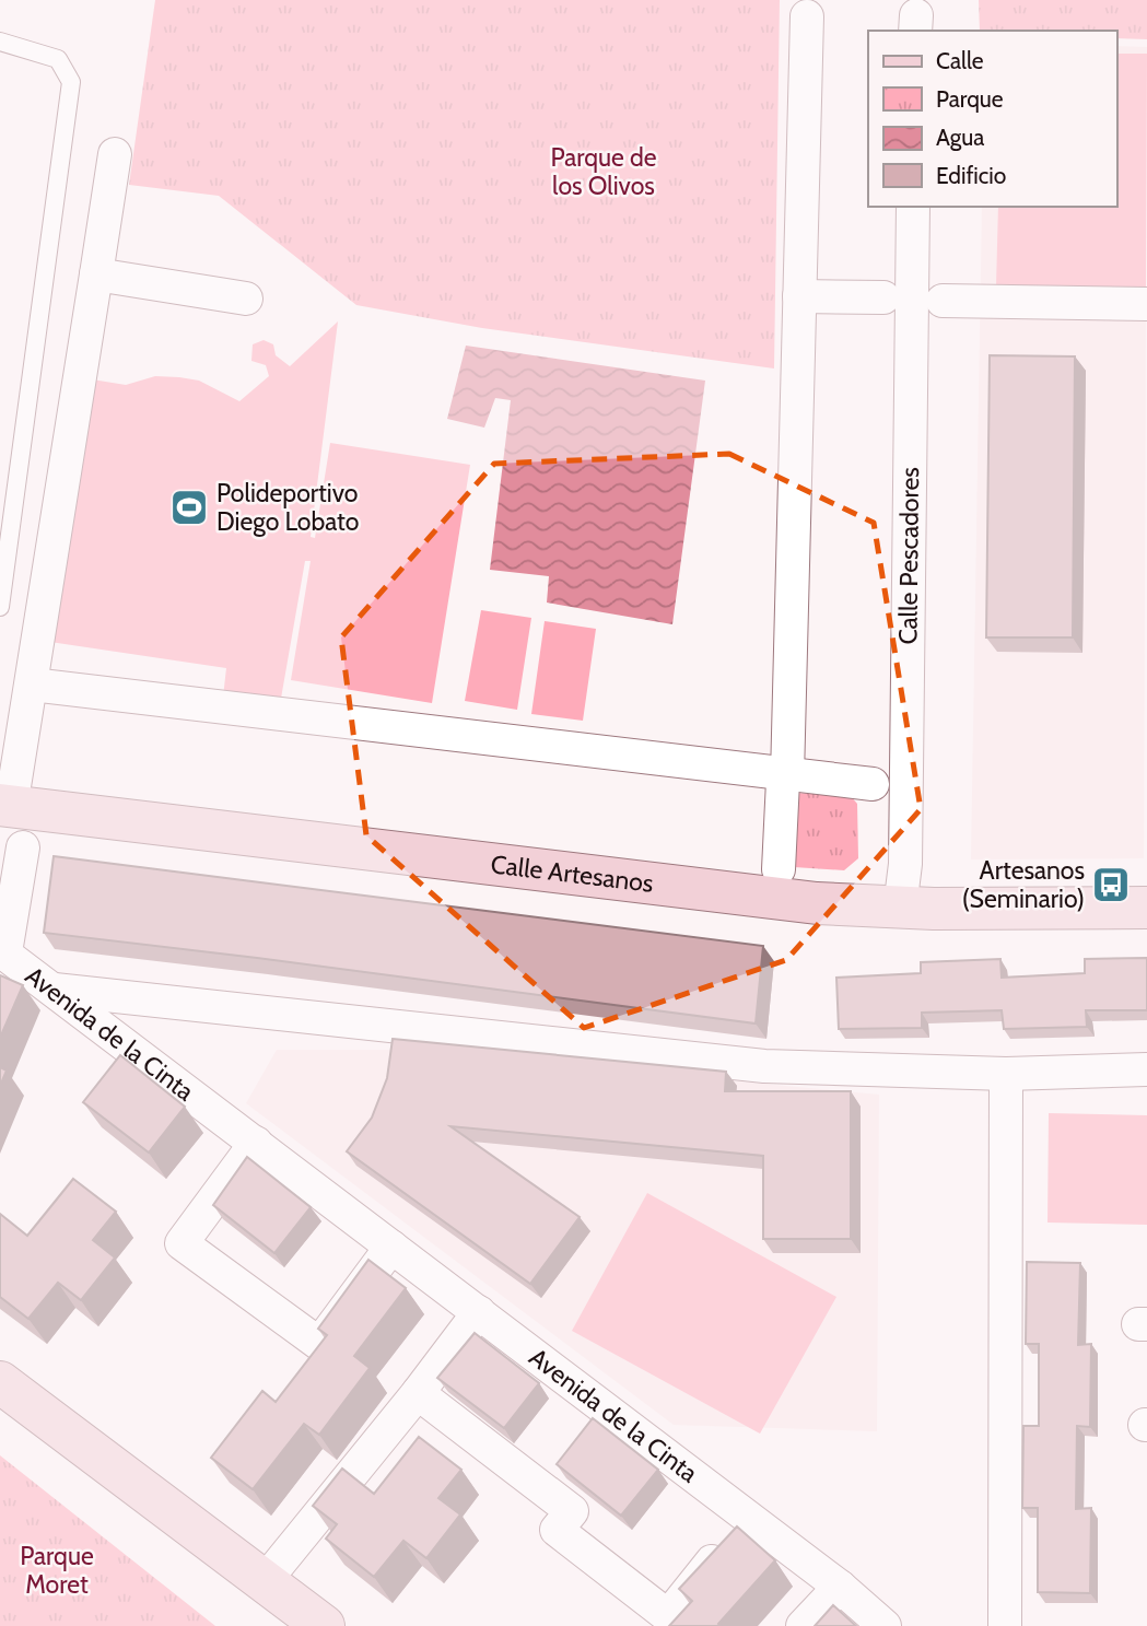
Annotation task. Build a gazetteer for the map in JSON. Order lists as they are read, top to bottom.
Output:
{
  "streets": {
    "street": ["Calle Pescadores", "Calle Artesanos", "Avenida de la Cinta"]
  },
  "crossings": [
    ["Calle Pescadores", "Calle Artesanos"]
  ],
  "parks": ["Parque de los Olivos", "Parque Moret"],
  "places": {
    "sports": ["Polideportivo Diego Lobato"],
    "bus stop": ["Artesanos (Seminario)"]
  },
  "legend": [
    "Calle",
    "Parque",
    "Agua",
    "Edificio"
  ]
}
